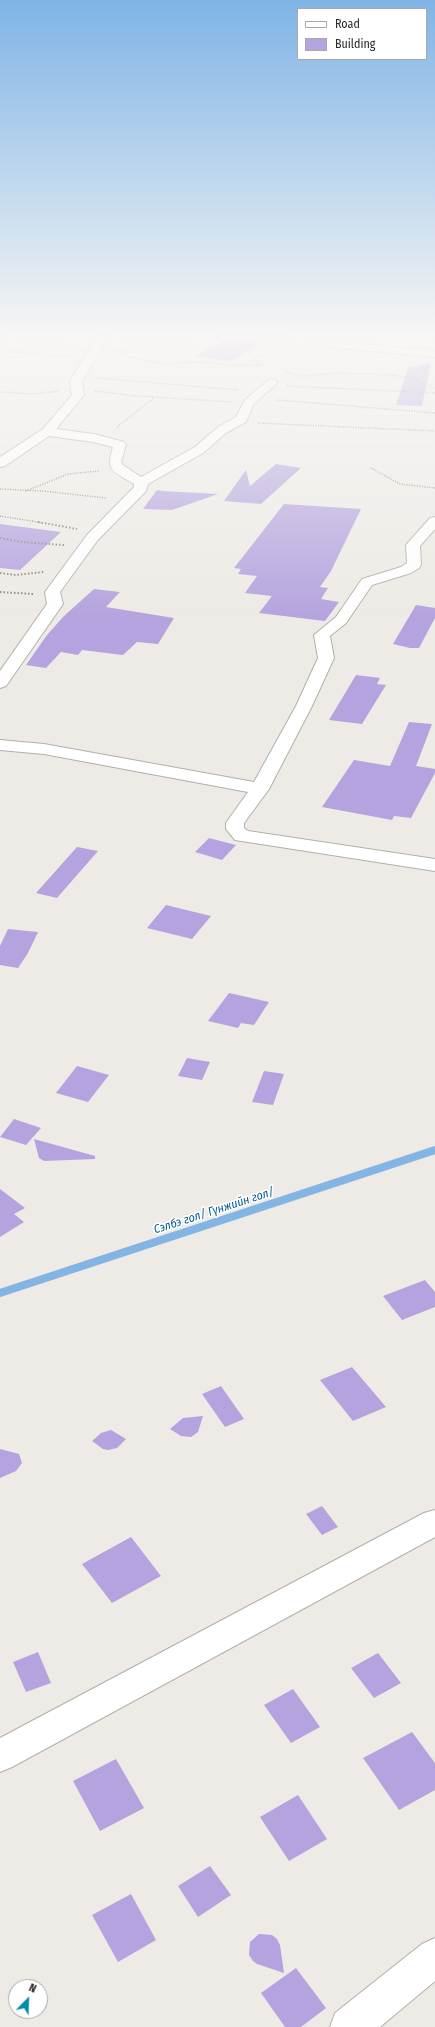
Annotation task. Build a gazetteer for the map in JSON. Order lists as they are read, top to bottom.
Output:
{
  "water": ["Сэлбэ гол/ Гүнжийн гол/"],
  "legend": ["Road", "Building"],
  "north": "top right"
}
